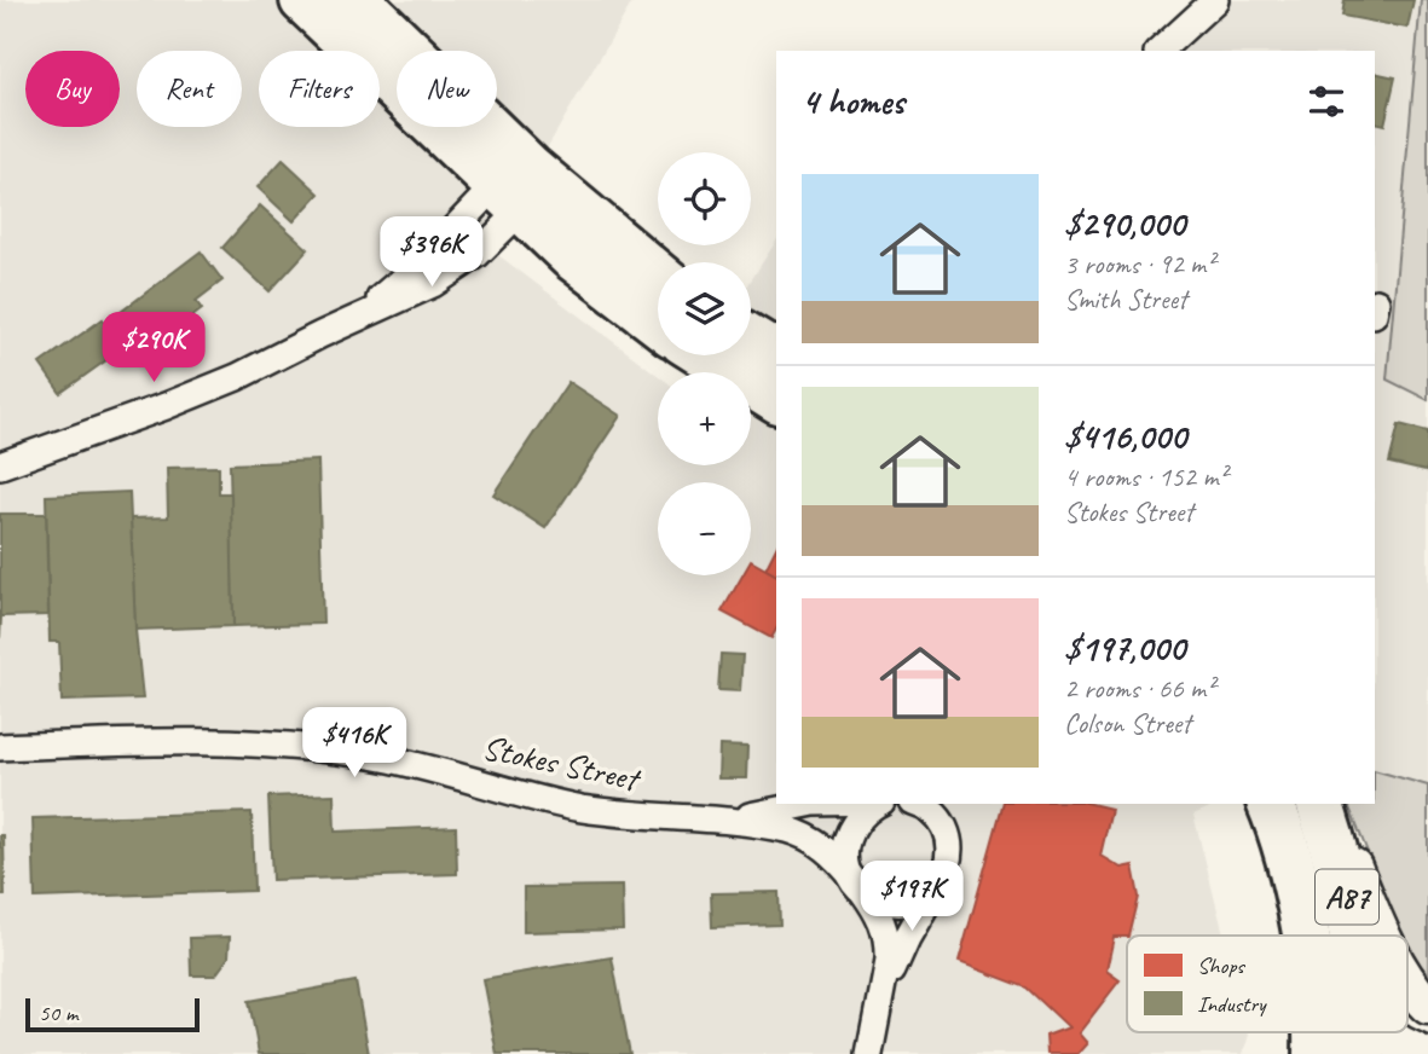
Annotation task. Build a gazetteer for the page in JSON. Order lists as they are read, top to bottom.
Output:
{
  "streets": {
    "highway": ["A87"],
    "street": ["Stokes Street"]
  },
  "legend": ["Shops", "Industry"],
  "scale_bar": "50 m",
  "page": {
    "chip": [
      "Buy",
      "Rent",
      "Filters",
      "New"
    ],
    "heading": "4 homes",
    "map_buttons": ["+", "−"],
    "list": [
      {
        "name": "$290,000",
        "note": "3 rooms · 92 m² · Smith Street"
      },
      {
        "name": "$416,000",
        "note": "4 rooms · 152 m² · Stokes Street"
      },
      {
        "name": "$197,000",
        "note": "2 rooms · 66 m² · Colson Street"
      }
    ],
    "price": [
      "$396K",
      "$290K",
      "$416K",
      "$197K"
    ],
    "scale": "50 m"
  }
}
